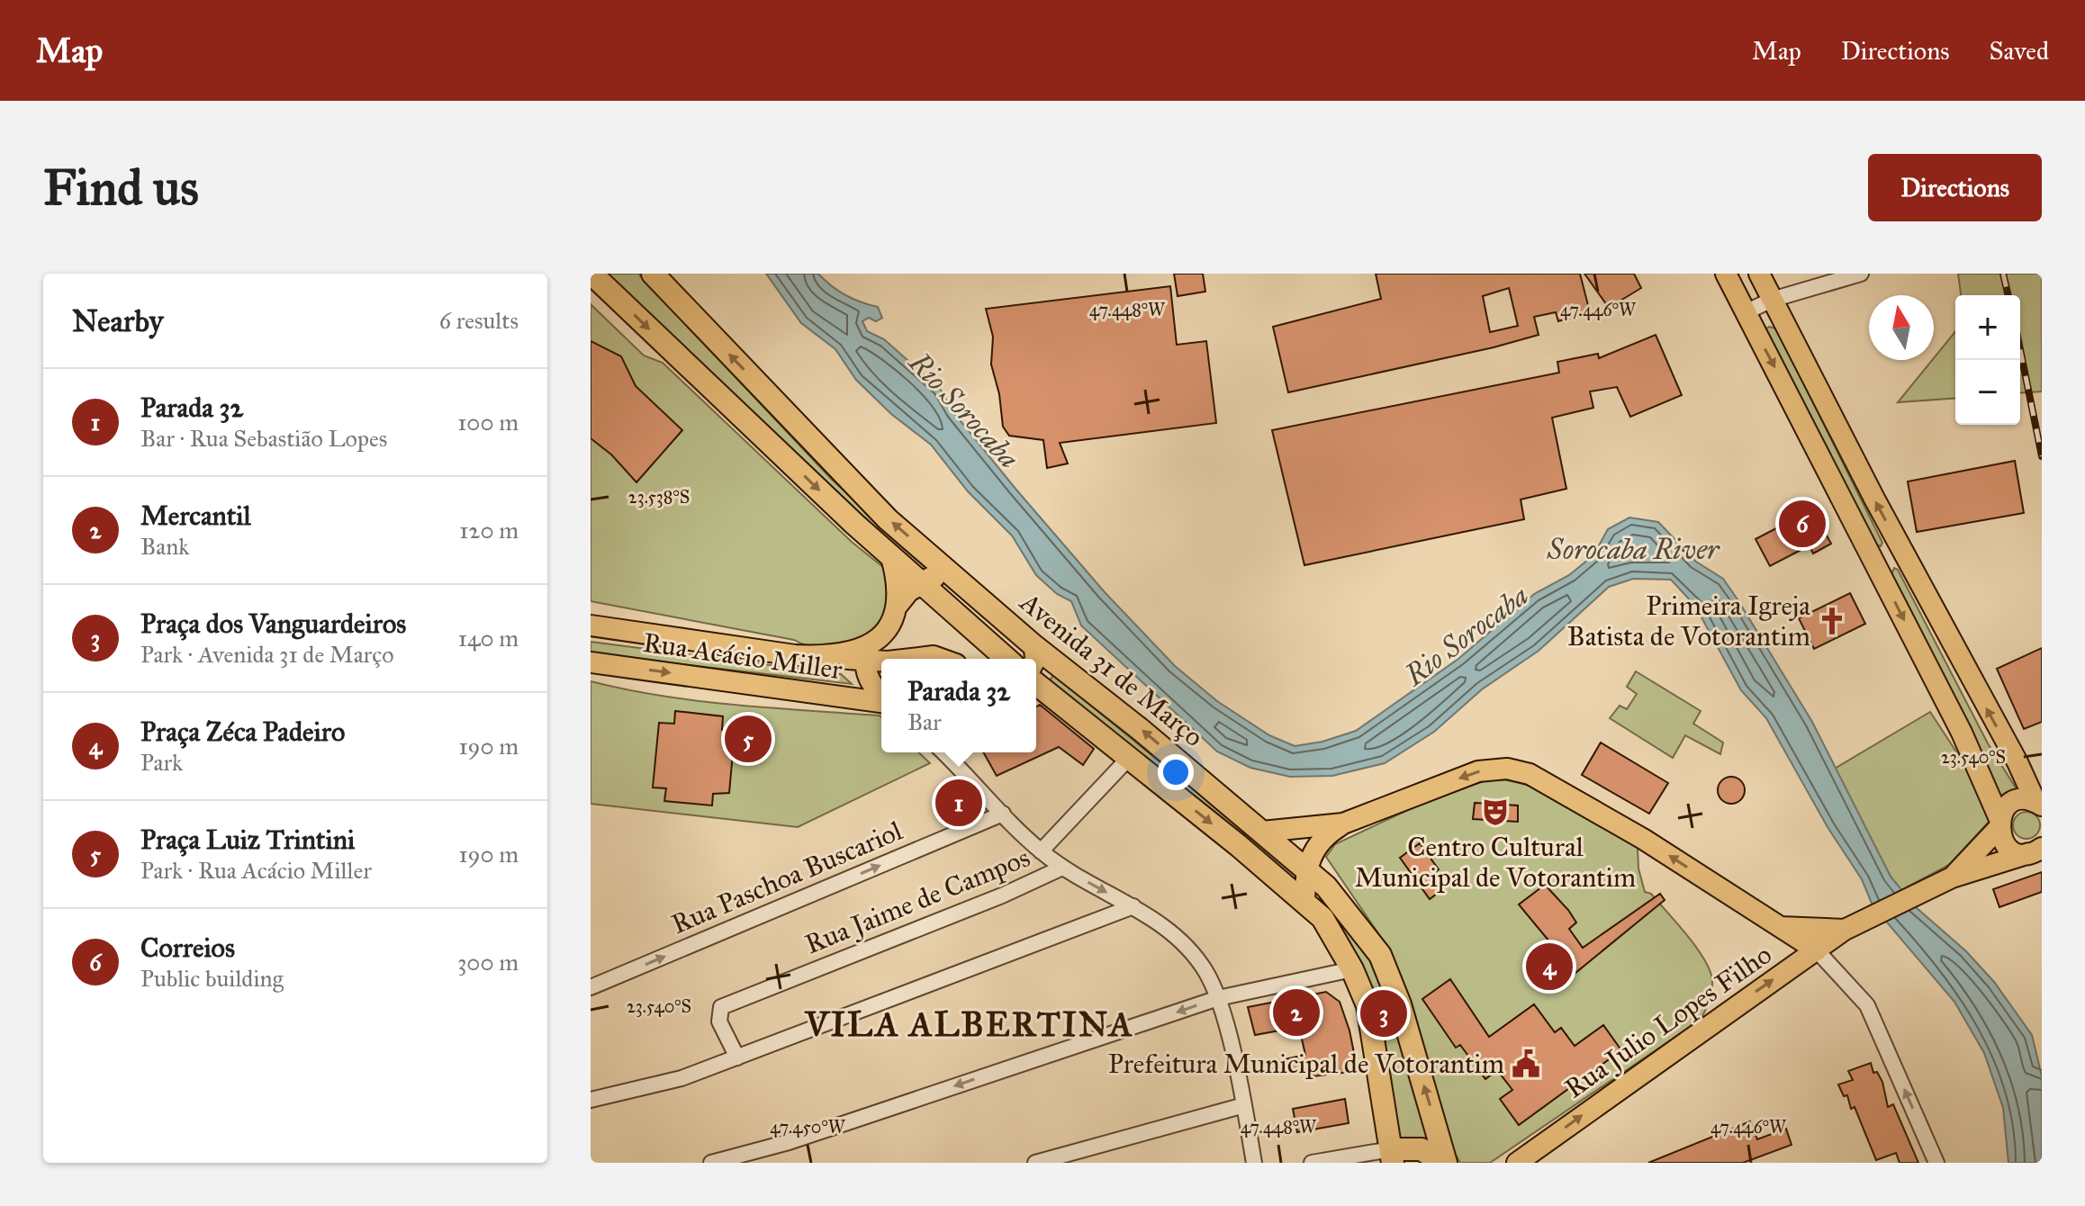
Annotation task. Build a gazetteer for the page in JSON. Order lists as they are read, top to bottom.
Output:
{
  "streets": {
    "highway": ["Avenida 31 de Março"],
    "main road": ["Rua Acácio Miller", "Rua Julio Lopes Filho"],
    "street": ["Rua Paschoa Buscariol", "Rua Jaime de Campos"]
  },
  "one_way": ["Rua Julio Lopes Filho"],
  "districts": ["VILA ALBERTINA"],
  "water": ["Rio Sorocaba", "Sorocaba River"],
  "places": {
    "church": ["Primeira Igreja Batista de Votorantim"],
    "theatre": ["Centro Cultural Municipal de Votorantim"],
    "public building": ["Prefeitura Municipal de Votorantim"]
  },
  "north": "top",
  "page": {
    "header": "Map",
    "nav": ["Map", "Directions", "Saved"],
    "buttons": "Directions",
    "title": "Find us",
    "heading": ["Nearby", "6 results"],
    "map_buttons": ["+", "−"],
    "list": [
      {
        "mark": "1",
        "name": "Parada 32",
        "note": "Bar · Rua Sebastião Lopes",
        "value": "100 m"
      },
      {
        "mark": "2",
        "name": "Mercantil",
        "note": "Bank",
        "value": "120 m"
      },
      {
        "mark": "3",
        "name": "Praça dos Vanguardeiros",
        "note": "Park · Avenida 31 de Março",
        "value": "140 m"
      },
      {
        "mark": "4",
        "name": "Praça Zéca Padeiro",
        "note": "Park",
        "value": "190 m"
      },
      {
        "mark": "5",
        "name": "Praça Luiz Trintini",
        "note": "Park · Rua Acácio Miller",
        "value": "190 m"
      },
      {
        "mark": "6",
        "name": "Correios",
        "note": "Public building",
        "value": "300 m"
      }
    ],
    "pins": [
      "6",
      "5",
      "1",
      "4",
      "2",
      "3"
    ],
    "popup": ["Parada 32", "Bar"]
  },
  "coordinates": [
    "47.448°W",
    "47.446°W",
    "23.538°S",
    "23.540°S",
    "47.450°W"
  ]
}
